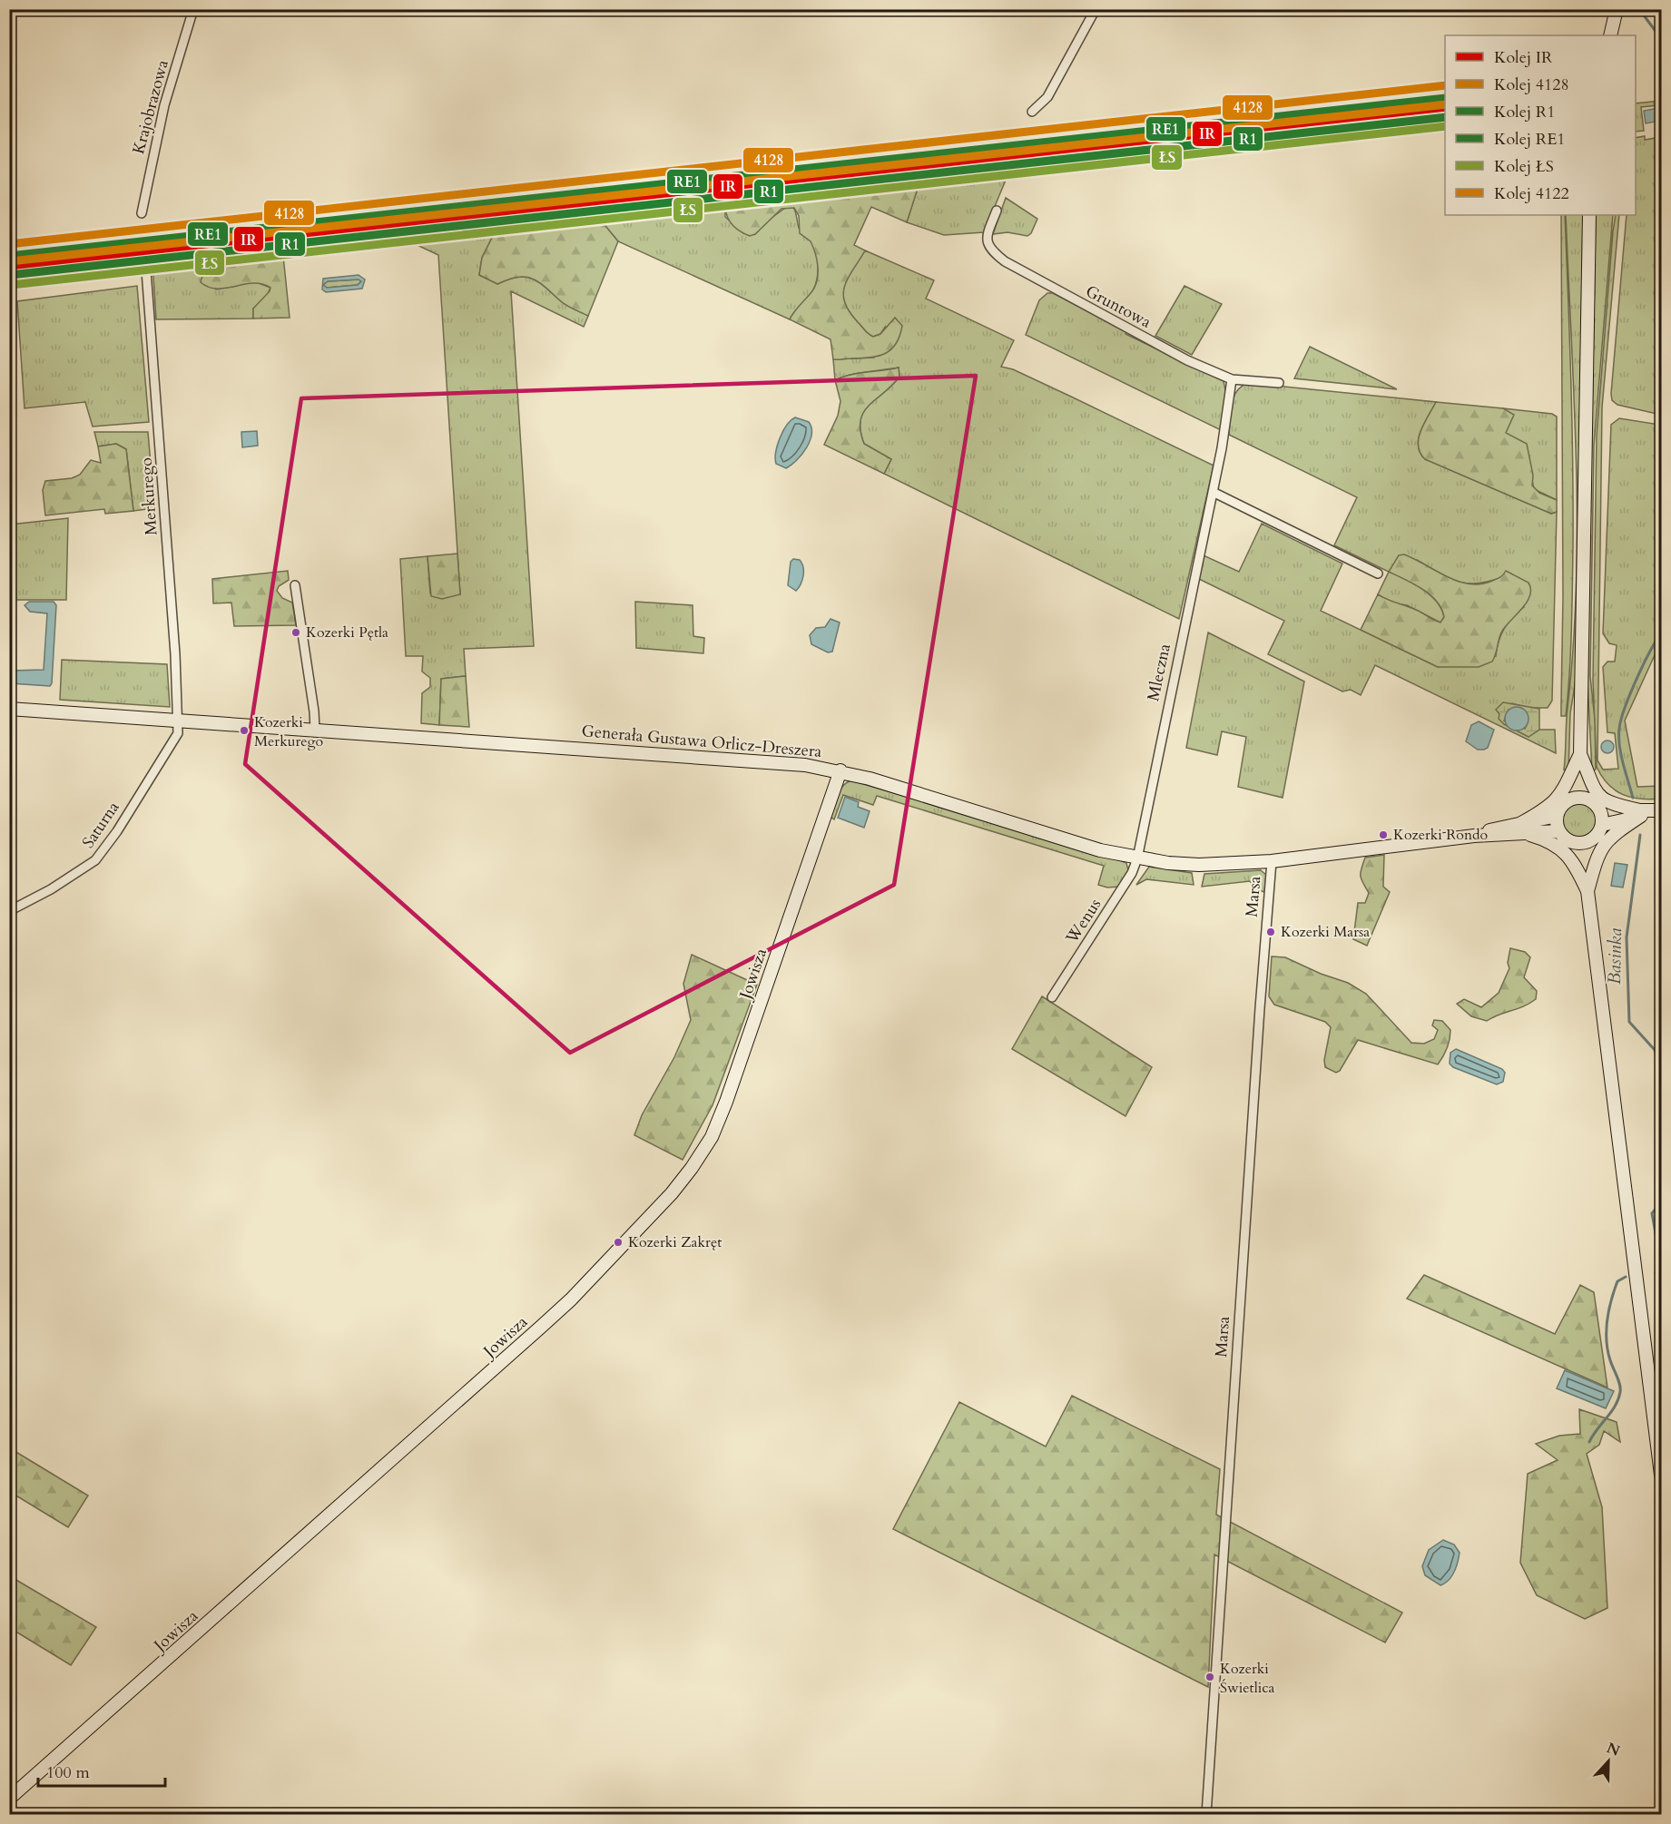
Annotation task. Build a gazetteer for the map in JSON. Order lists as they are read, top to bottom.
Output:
{
  "streets": {
    "main road": ["Generała Gustawa Orlicz-Dreszera", "Jowisza"],
    "street": [
      "Krajobrazowa",
      "Gruntowa",
      "Merkurego",
      "Mleczna",
      "Saturna",
      "Marsa",
      "Wenus"
    ]
  },
  "crossings": [
    ["Gruntowa", "Mleczna"],
    ["Merkurego", "Generała Gustawa Orlicz-Dreszera"],
    ["Merkurego", "Saturna"],
    ["Mleczna", "Generała Gustawa Orlicz-Dreszera"],
    ["Mleczna", "Wenus"],
    ["Generała Gustawa Orlicz-Dreszera", "Saturna"],
    ["Generała Gustawa Orlicz-Dreszera", "Marsa"],
    ["Generała Gustawa Orlicz-Dreszera", "Wenus"],
    ["Generała Gustawa Orlicz-Dreszera", "Jowisza"]
  ],
  "water": ["Basinka"],
  "places": [
    "Kozerki Pętla",
    "Kozerki Merkurego",
    "Kozerki Rondo",
    "Kozerki Marsa",
    "Kozerki Zakręt",
    "Kozerki Świetlica"
  ],
  "lines": [
    "rail line 4128",
    "rail line RE1",
    "rail line 4122",
    "rail line IR",
    "rail line R1",
    "rail line ŁS"
  ],
  "legend": [
    "Kolej IR",
    "Kolej 4128",
    "Kolej R1",
    "Kolej RE1",
    "Kolej ŁS",
    "Kolej 4122"
  ],
  "scale_bar": "100 m",
  "north": "top"
}
